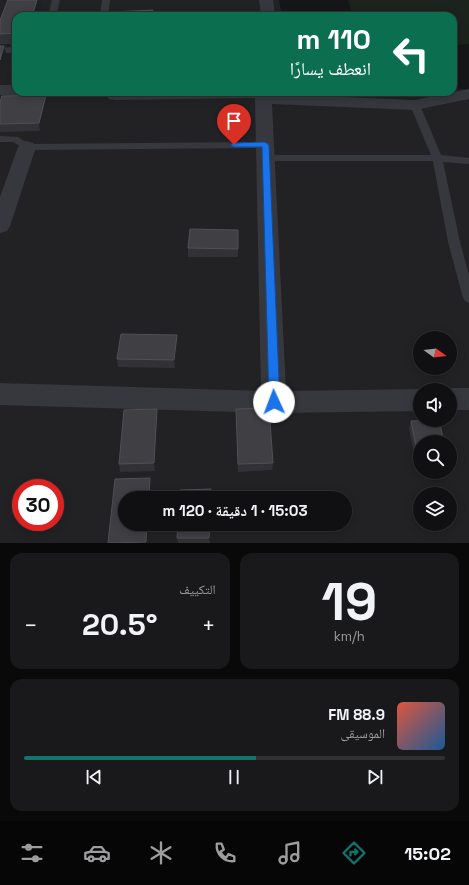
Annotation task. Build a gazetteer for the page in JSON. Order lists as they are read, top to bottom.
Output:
{
  "north": "right",
  "page": {
    "turn": ["110 m", "انعطف يسارًا"],
    "limit": "30",
    "trip": "15:03 · 1 دقيقة · 120 m",
    "tile": [
      ["19", "km/h"],
      "التكييف"
    ],
    "heat": ["−", "20.5°", "+"],
    "song": ["88.9 FM", "الموسيقى"],
    "tabs": "15:02"
  }
}
